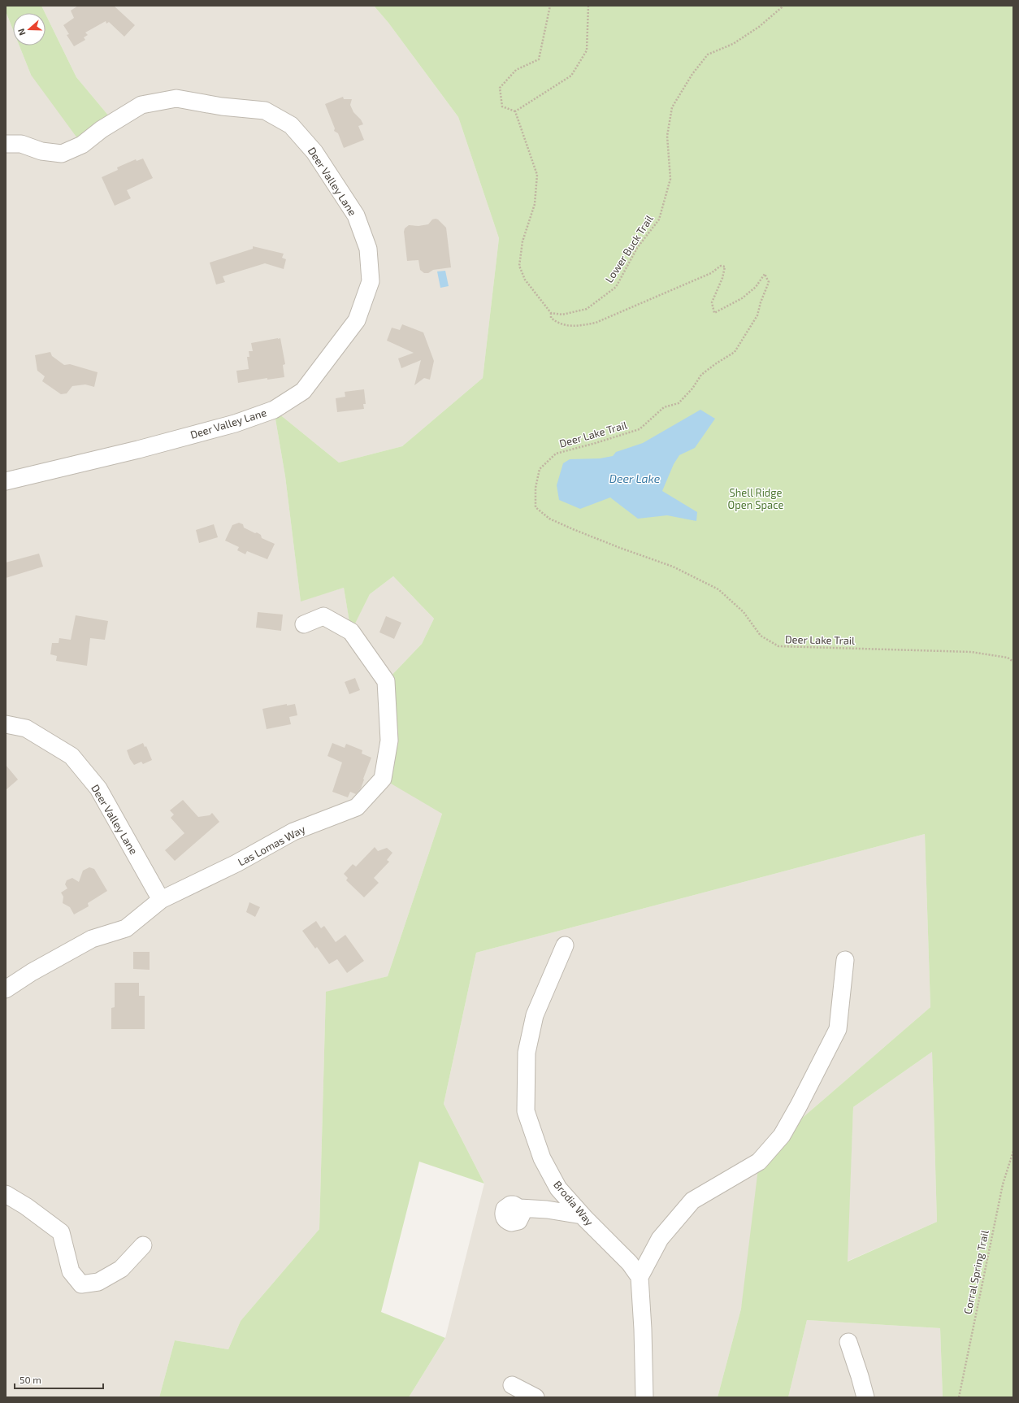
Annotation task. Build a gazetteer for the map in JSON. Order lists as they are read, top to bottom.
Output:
{
  "streets": {
    "street": ["Deer Valley Lane", "Las Lomas Way", "Brodia Way"],
    "path": ["Lower Buck Trail", "Deer Lake Trail", "Corral Spring Trail"]
  },
  "crossings": [
    ["Deer Valley Lane", "Las Lomas Way"],
    ["Lower Buck Trail", "Deer Lake Trail"]
  ],
  "water": ["Deer Lake"],
  "parks": ["Shell Ridge Open Space"],
  "scale_bar": "50 m",
  "north": "left"
}
